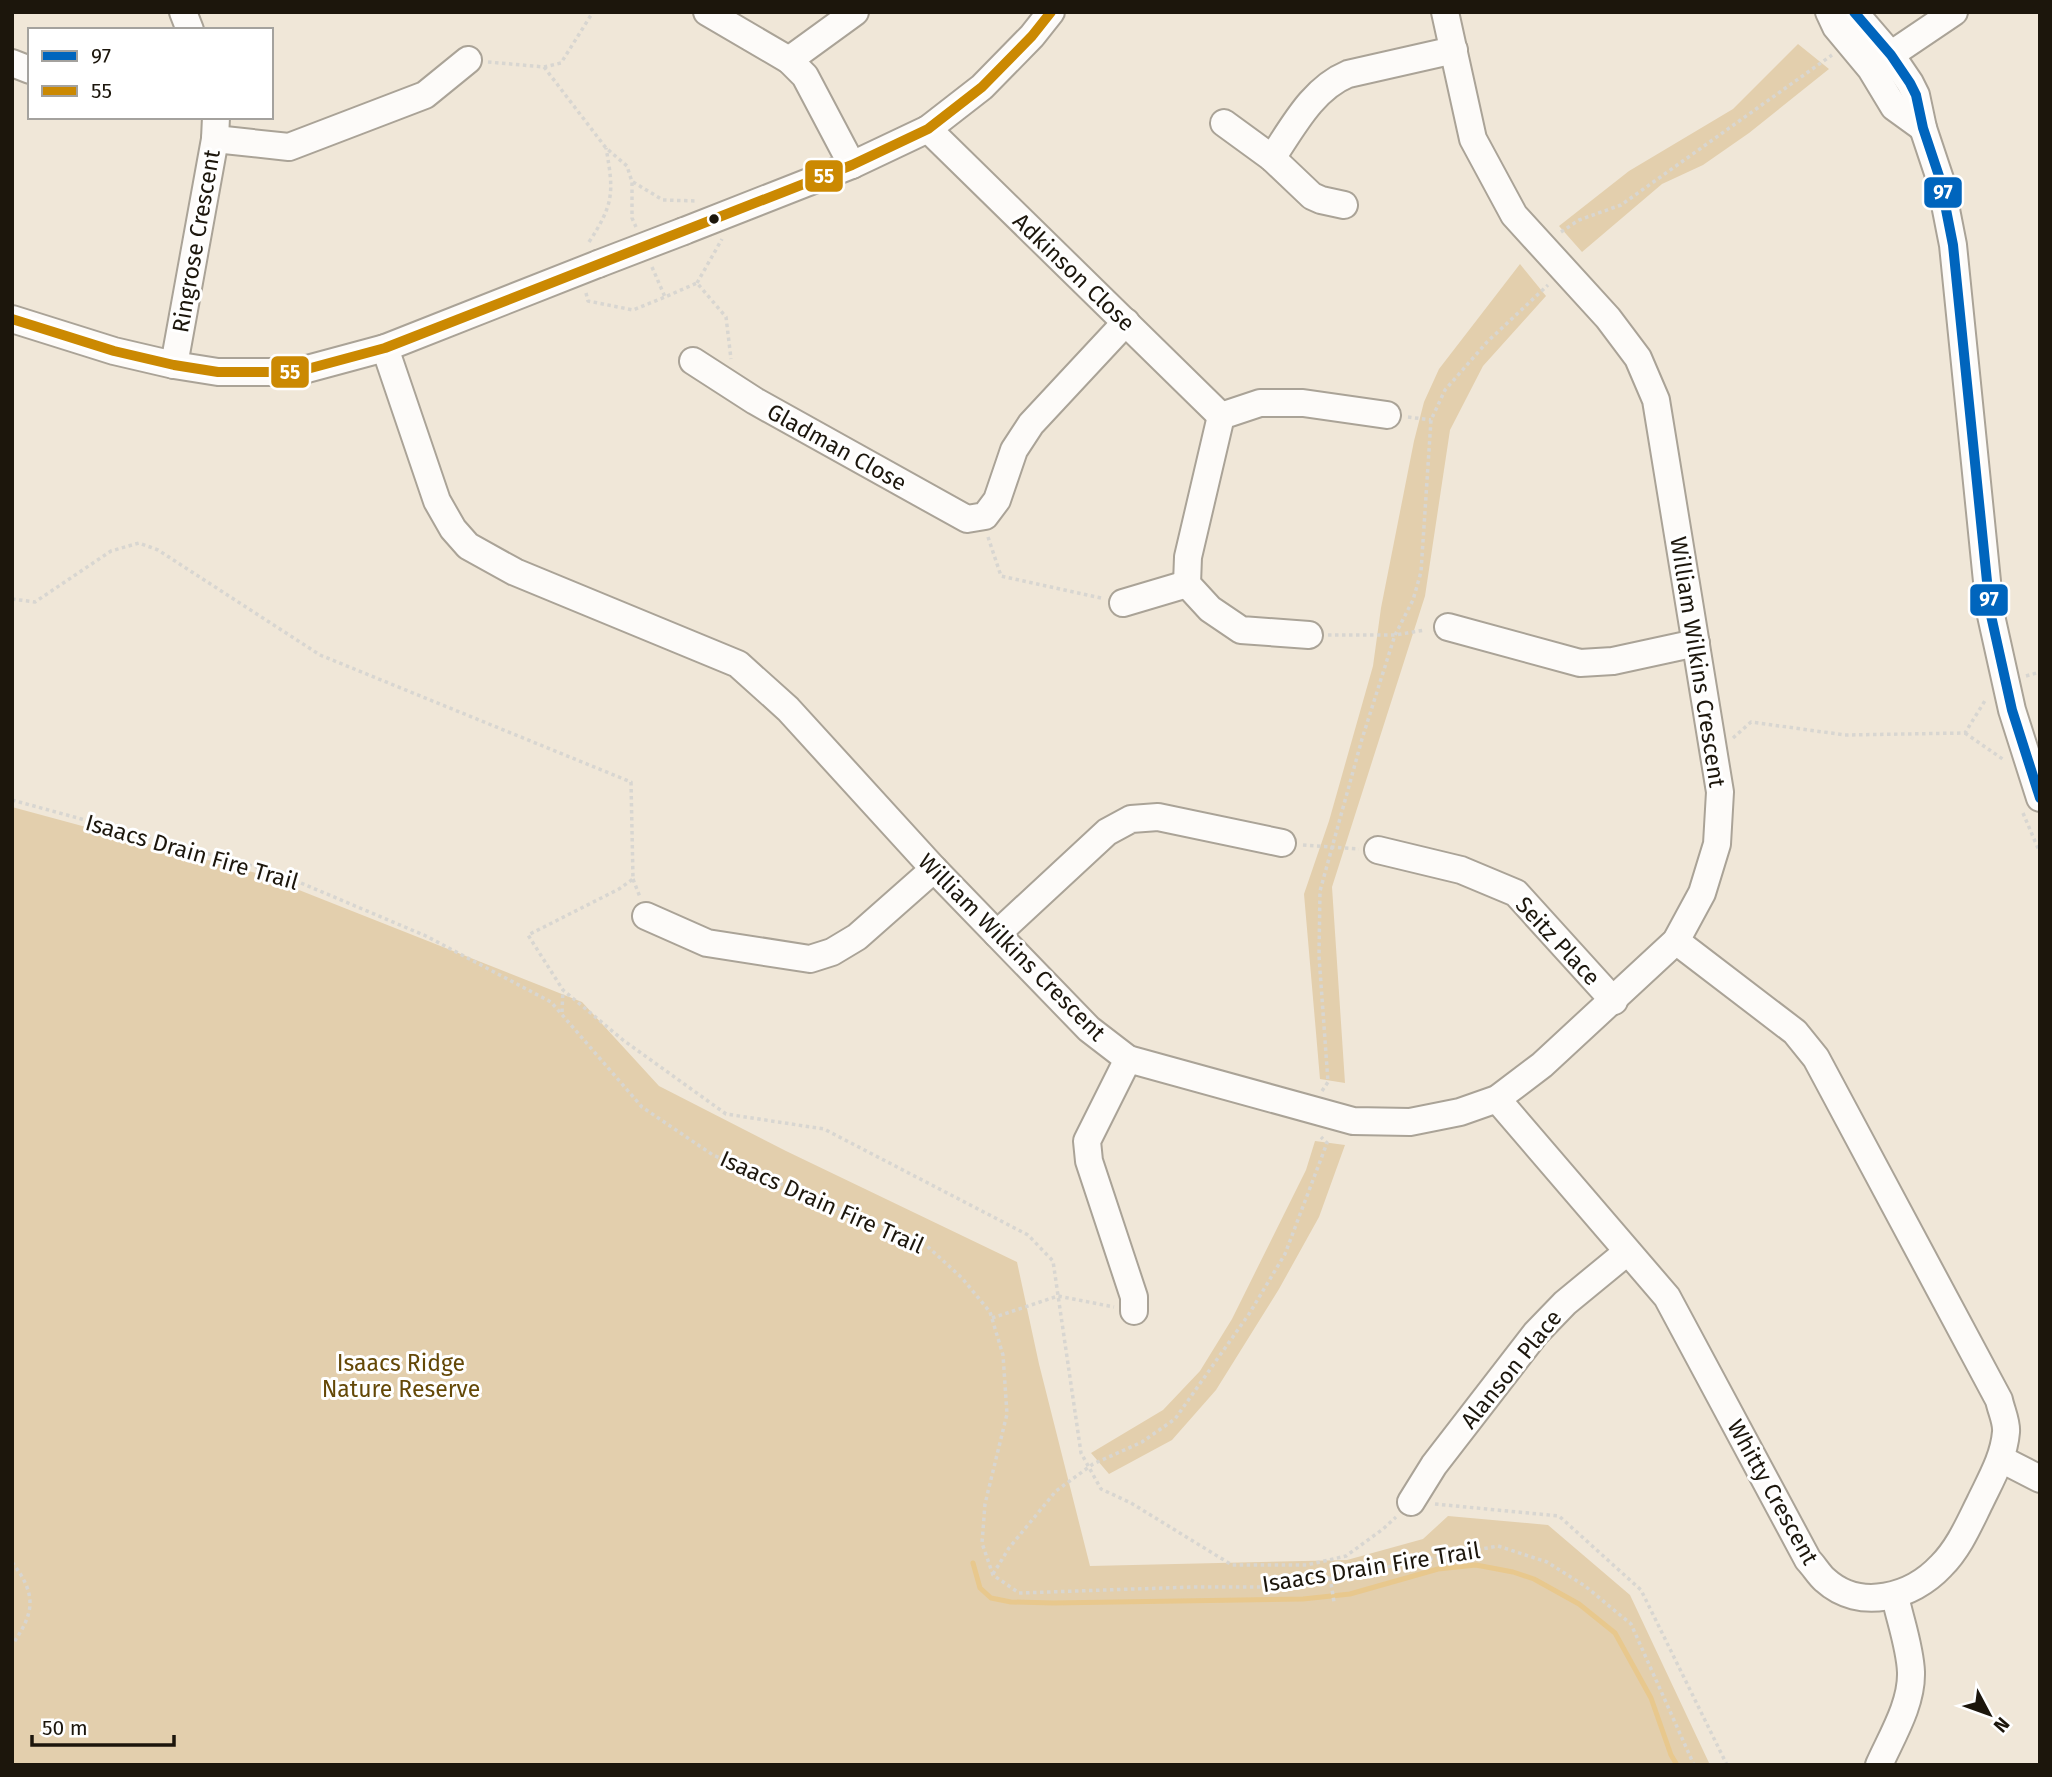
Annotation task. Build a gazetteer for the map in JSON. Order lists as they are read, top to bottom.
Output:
{
  "streets": {
    "street": [
      "Ringrose Crescent",
      "Adkinson Close",
      "Gladman Close",
      "William Wilkins Crescent",
      "Seitz Place",
      "Alanson Place",
      "Whitty Crescent"
    ],
    "path": ["Isaacs Drain Fire Trail"]
  },
  "crossings": [
    ["William Wilkins Crescent", "Seitz Place"],
    ["William Wilkins Crescent", "Whitty Crescent"],
    ["Alanson Place", "Whitty Crescent"]
  ],
  "parks": ["Isaacs Ridge Nature Reserve"],
  "lines": ["transit line 97", "transit line 55"],
  "legend": ["97", "55"],
  "scale_bar": "50 m",
  "north": "bottom right"
}
